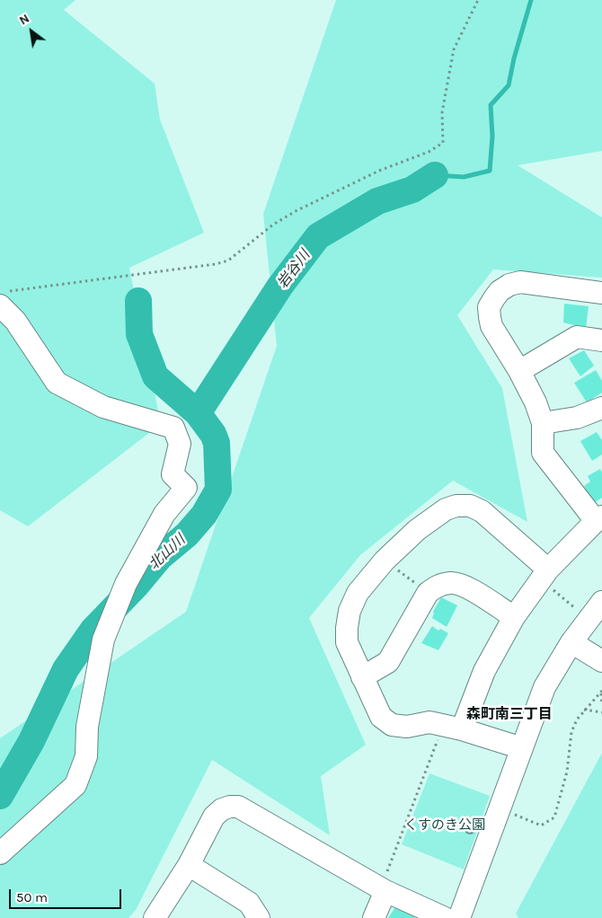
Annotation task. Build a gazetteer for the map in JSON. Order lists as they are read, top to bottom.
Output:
{
  "districts": ["森町南三丁目"],
  "water": ["岩谷川", "北山川"],
  "parks": ["くすのき公園"],
  "scale_bar": "50 m",
  "north": "top left"
}
